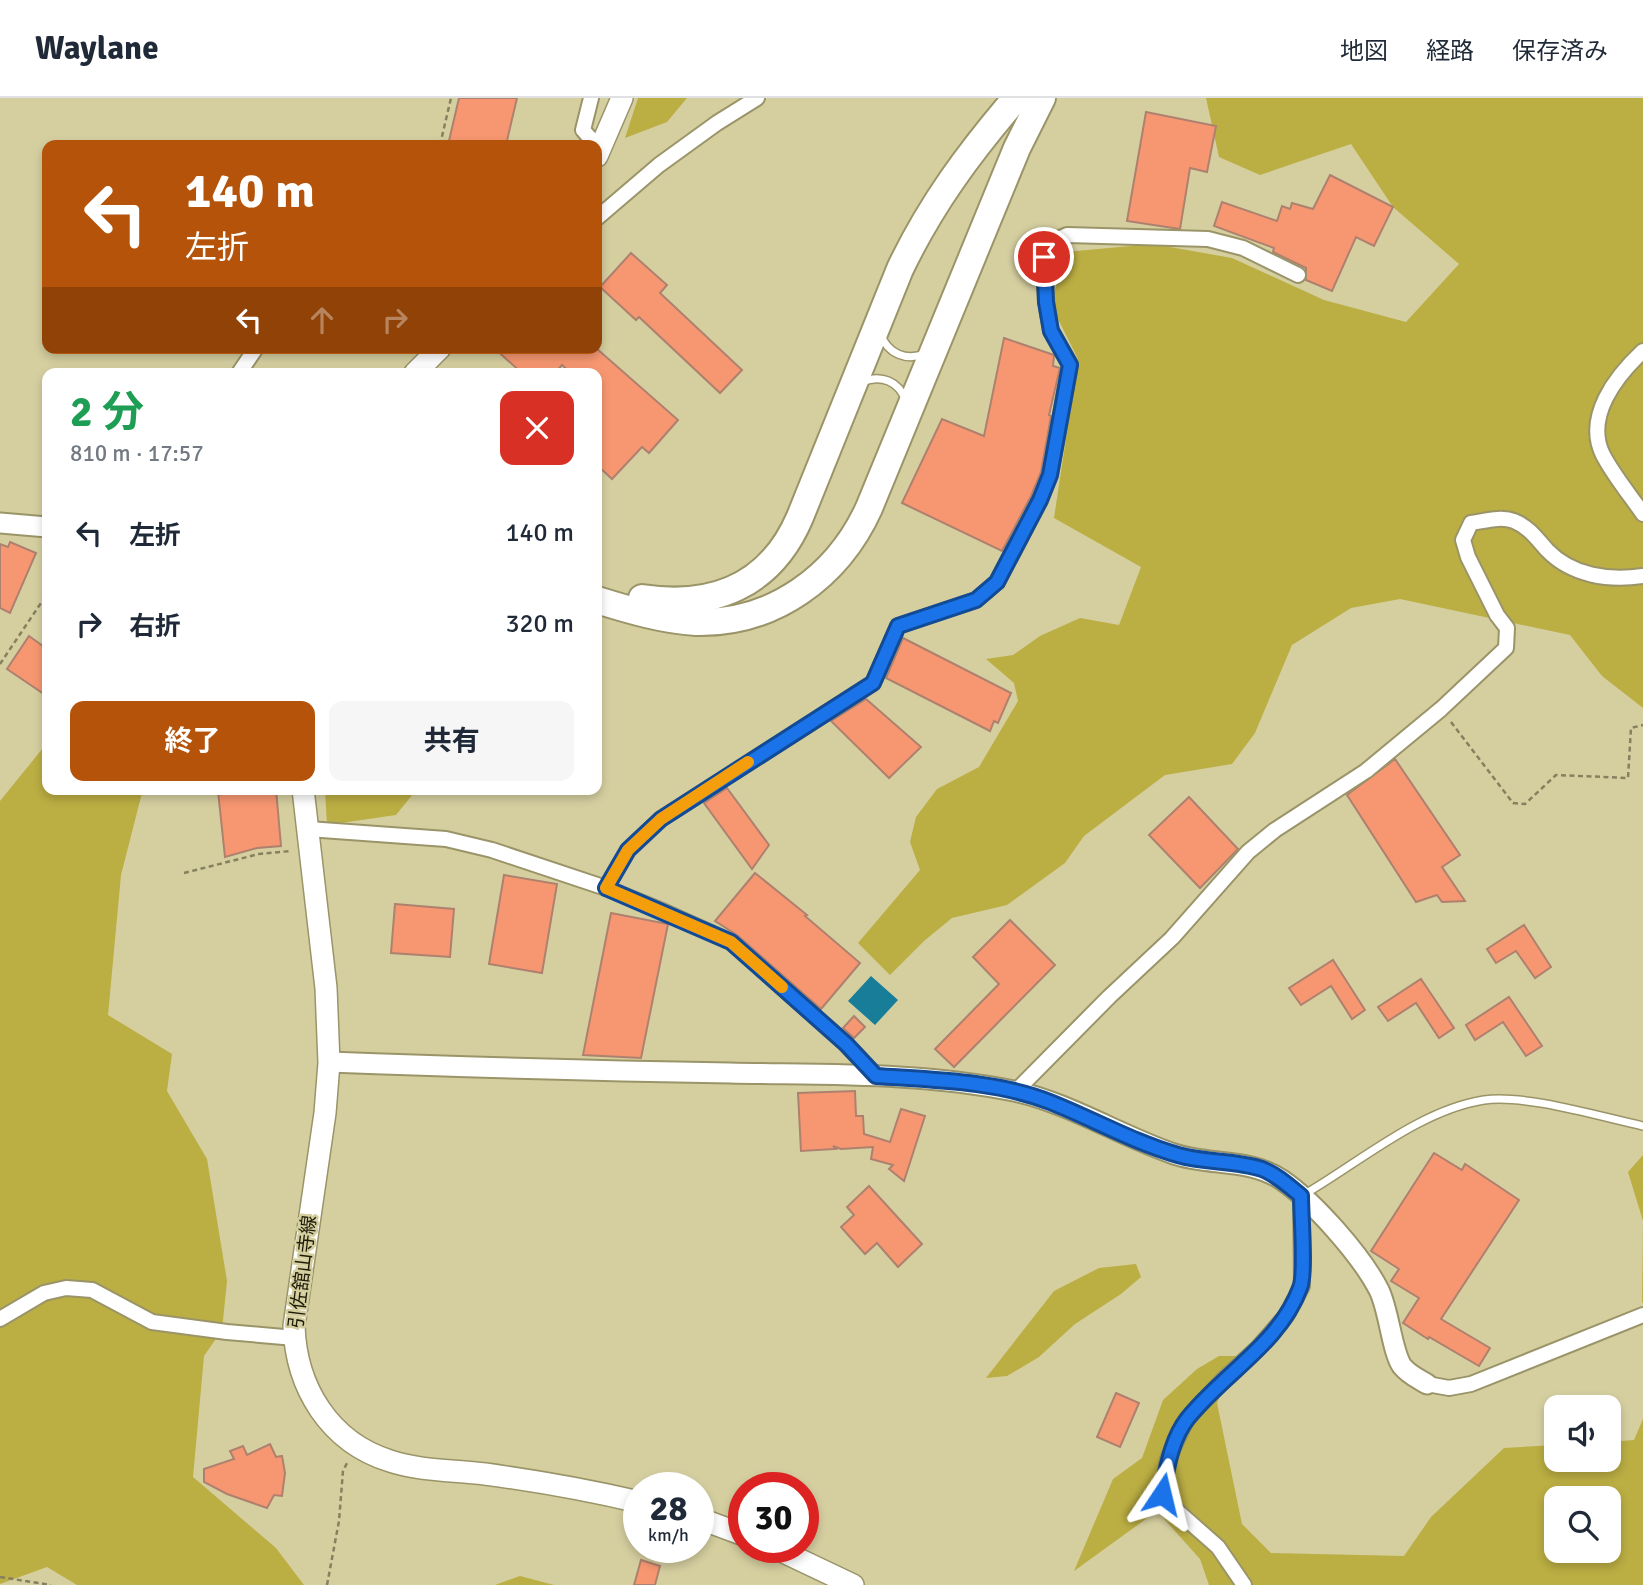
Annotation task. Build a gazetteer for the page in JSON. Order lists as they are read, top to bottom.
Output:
{
  "streets": {
    "main road": ["引佐舘山寺線"]
  },
  "page": {
    "header": "Waylane",
    "nav": ["地図", "経路", "保存済み"],
    "turn": ["140 m", "左折"],
    "heading": ["2 分", "810 m · 17:57"],
    "list": [
      {
        "name": "左折",
        "value": "140 m"
      },
      {
        "name": "右折",
        "value": "320 m"
      }
    ],
    "buttons": ["終了", "共有"],
    "speed": "28 km/h",
    "limit": "30"
  }
}
